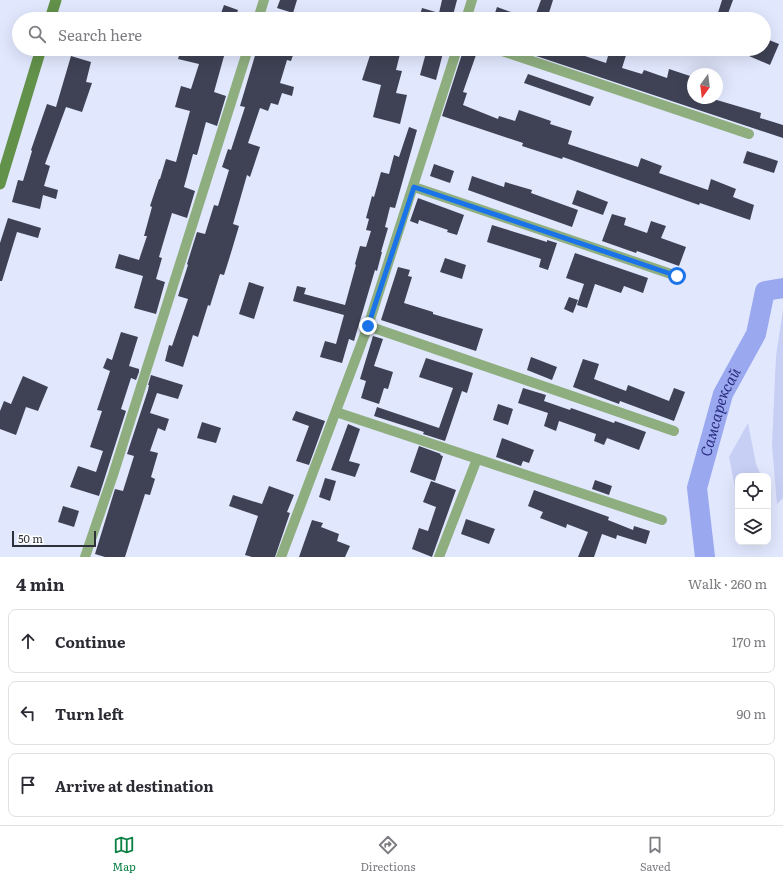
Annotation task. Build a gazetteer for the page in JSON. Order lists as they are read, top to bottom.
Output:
{
  "water": ["Самсарексай"],
  "scale_bar": "50 m",
  "north": "bottom",
  "page": {
    "search": "Search here",
    "scale": "50 m",
    "heading": ["4 min", "Walk · 260 m"],
    "list": [
      ["Continue", "170 m"],
      ["Turn left", "90 m"],
      "Arrive at destination"
    ],
    "nav": ["Map", "Directions", "Saved"]
  }
}
